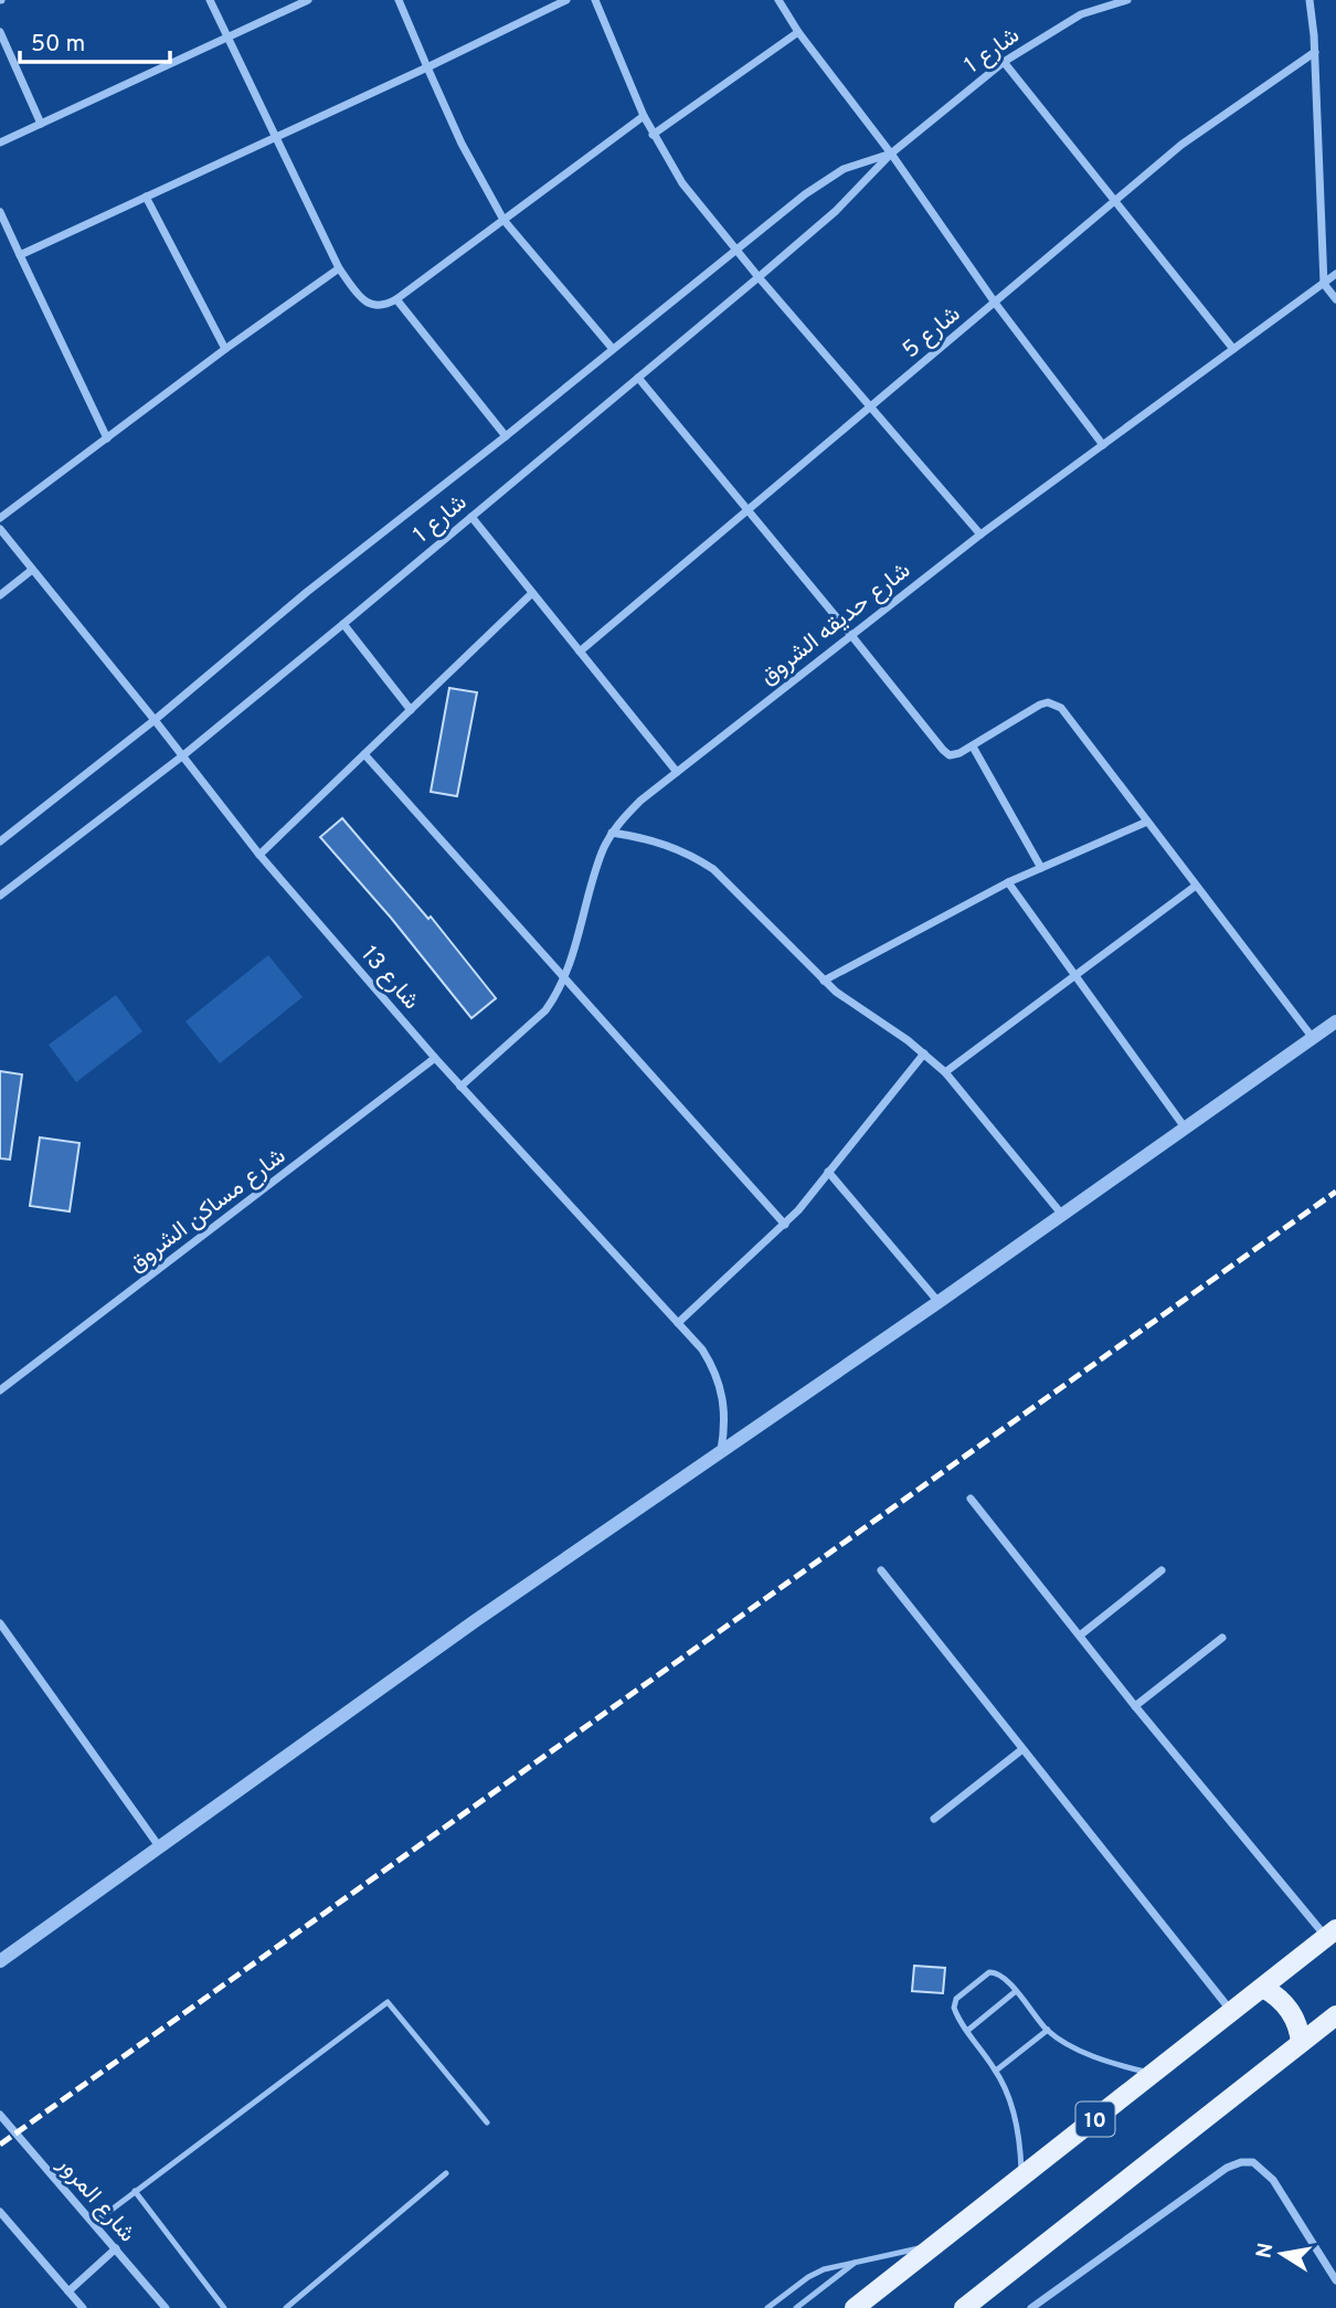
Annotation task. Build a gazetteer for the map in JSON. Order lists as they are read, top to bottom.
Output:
{
  "streets": {
    "main road": ["10"],
    "street": [
      "شارع 1",
      "شارع 5",
      "شارع حديقه الشروق",
      "شارع 13",
      "شارع مساكن الشروق",
      "شارع المرور"
    ]
  },
  "crossings": [
    ["شارع 1", "شارع 13"],
    ["شارع حديقه الشروق", "شارع 13"],
    ["شارع 13", "شارع مساكن الشروق"]
  ],
  "scale_bar": "50 m",
  "north": "left"
}
